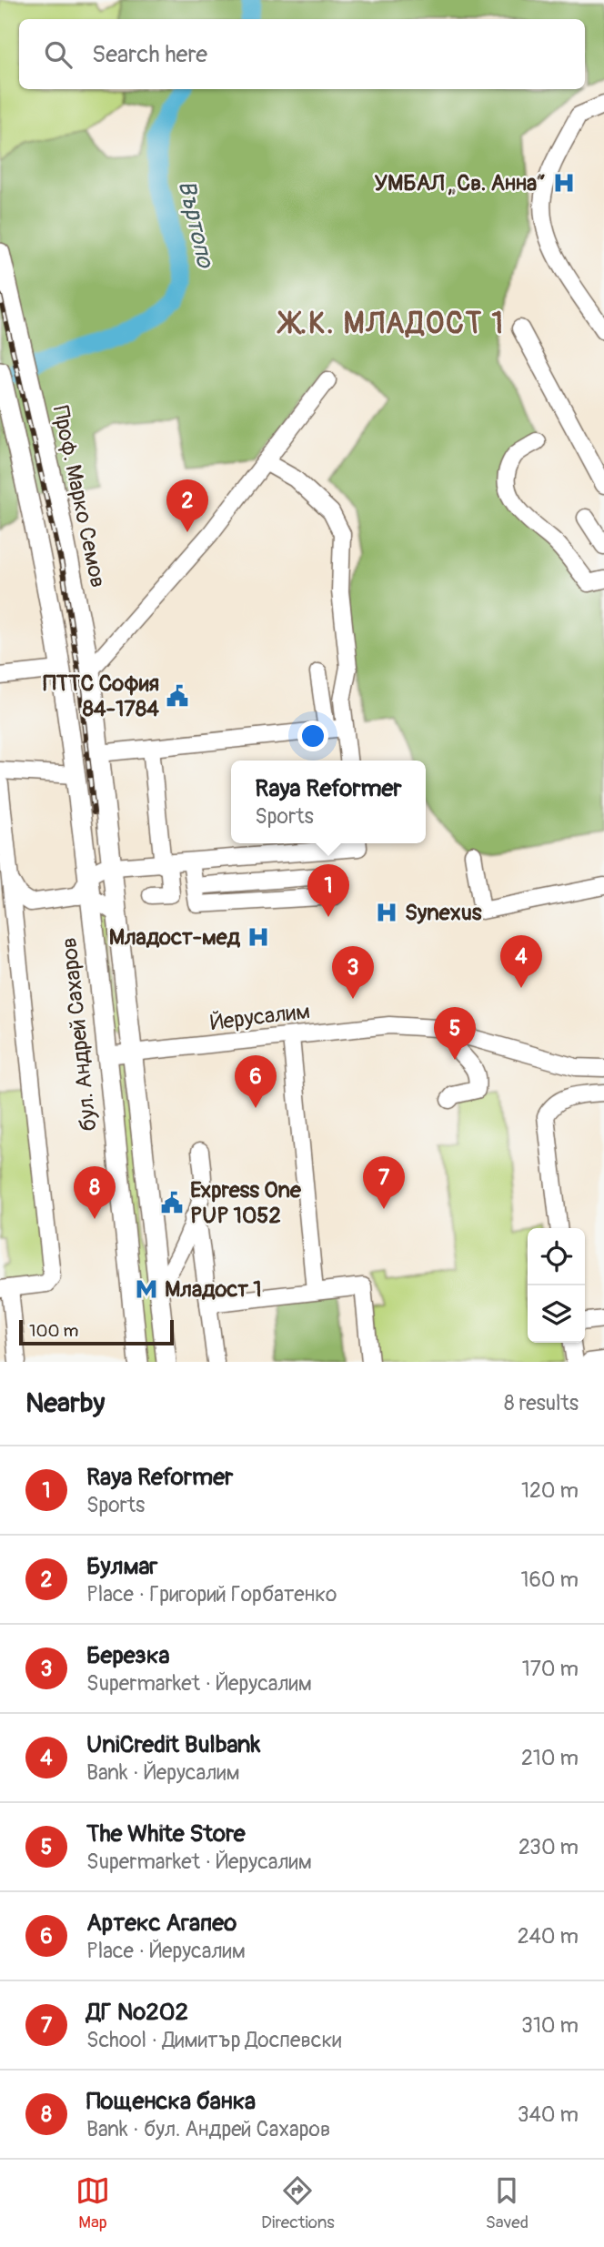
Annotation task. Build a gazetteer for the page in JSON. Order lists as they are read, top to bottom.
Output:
{
  "streets": {
    "main road": ["Проф. Марко Семов", "бул. Андрей Сахаров"],
    "street": ["Йерусалим"]
  },
  "crossings": [
    ["Йерусалим", "бул. Андрей Сахаров"]
  ],
  "districts": ["Ж.К. МЛАДОСТ 1"],
  "water": ["Въртопо"],
  "places": {
    "hospital": ["УМБАЛ „Св. Анна“", "Synexus", "Младост-мед"],
    "public building": ["ПТТС София 84-1784", "Express One PUP 1052"],
    "metro station": ["Младост 1"]
  },
  "scale_bar": "100 m",
  "page": {
    "search": "Search here",
    "pins": [
      "2",
      "1",
      "4",
      "3",
      "5",
      "6",
      "7",
      "8"
    ],
    "popup": ["Raya Reformer", "Sports"],
    "scale": "100 m",
    "heading": ["Nearby", "8 results"],
    "list": [
      {
        "mark": "1",
        "name": "Raya Reformer",
        "note": "Sports",
        "value": "120 m"
      },
      {
        "mark": "2",
        "name": "Булмаг",
        "note": "Place · Григорий Горбатенко",
        "value": "160 m"
      },
      {
        "mark": "3",
        "name": "Березка",
        "note": "Supermarket · Йерусалим",
        "value": "170 m"
      },
      {
        "mark": "4",
        "name": "UniCredit Bulbank",
        "note": "Bank · Йерусалим",
        "value": "210 m"
      },
      {
        "mark": "5",
        "name": "The White Store",
        "note": "Supermarket · Йерусалим",
        "value": "230 m"
      },
      {
        "mark": "6",
        "name": "Артекс Агапео",
        "note": "Place · Йерусалим",
        "value": "240 m"
      },
      {
        "mark": "7",
        "name": "ДГ №202",
        "note": "School · Димитър Доспевски",
        "value": "310 m"
      },
      {
        "mark": "8",
        "name": "Пощенска банка",
        "note": "Bank · бул. Андрей Сахаров",
        "value": "340 m"
      }
    ],
    "nav": ["Map", "Directions", "Saved"]
  }
}
